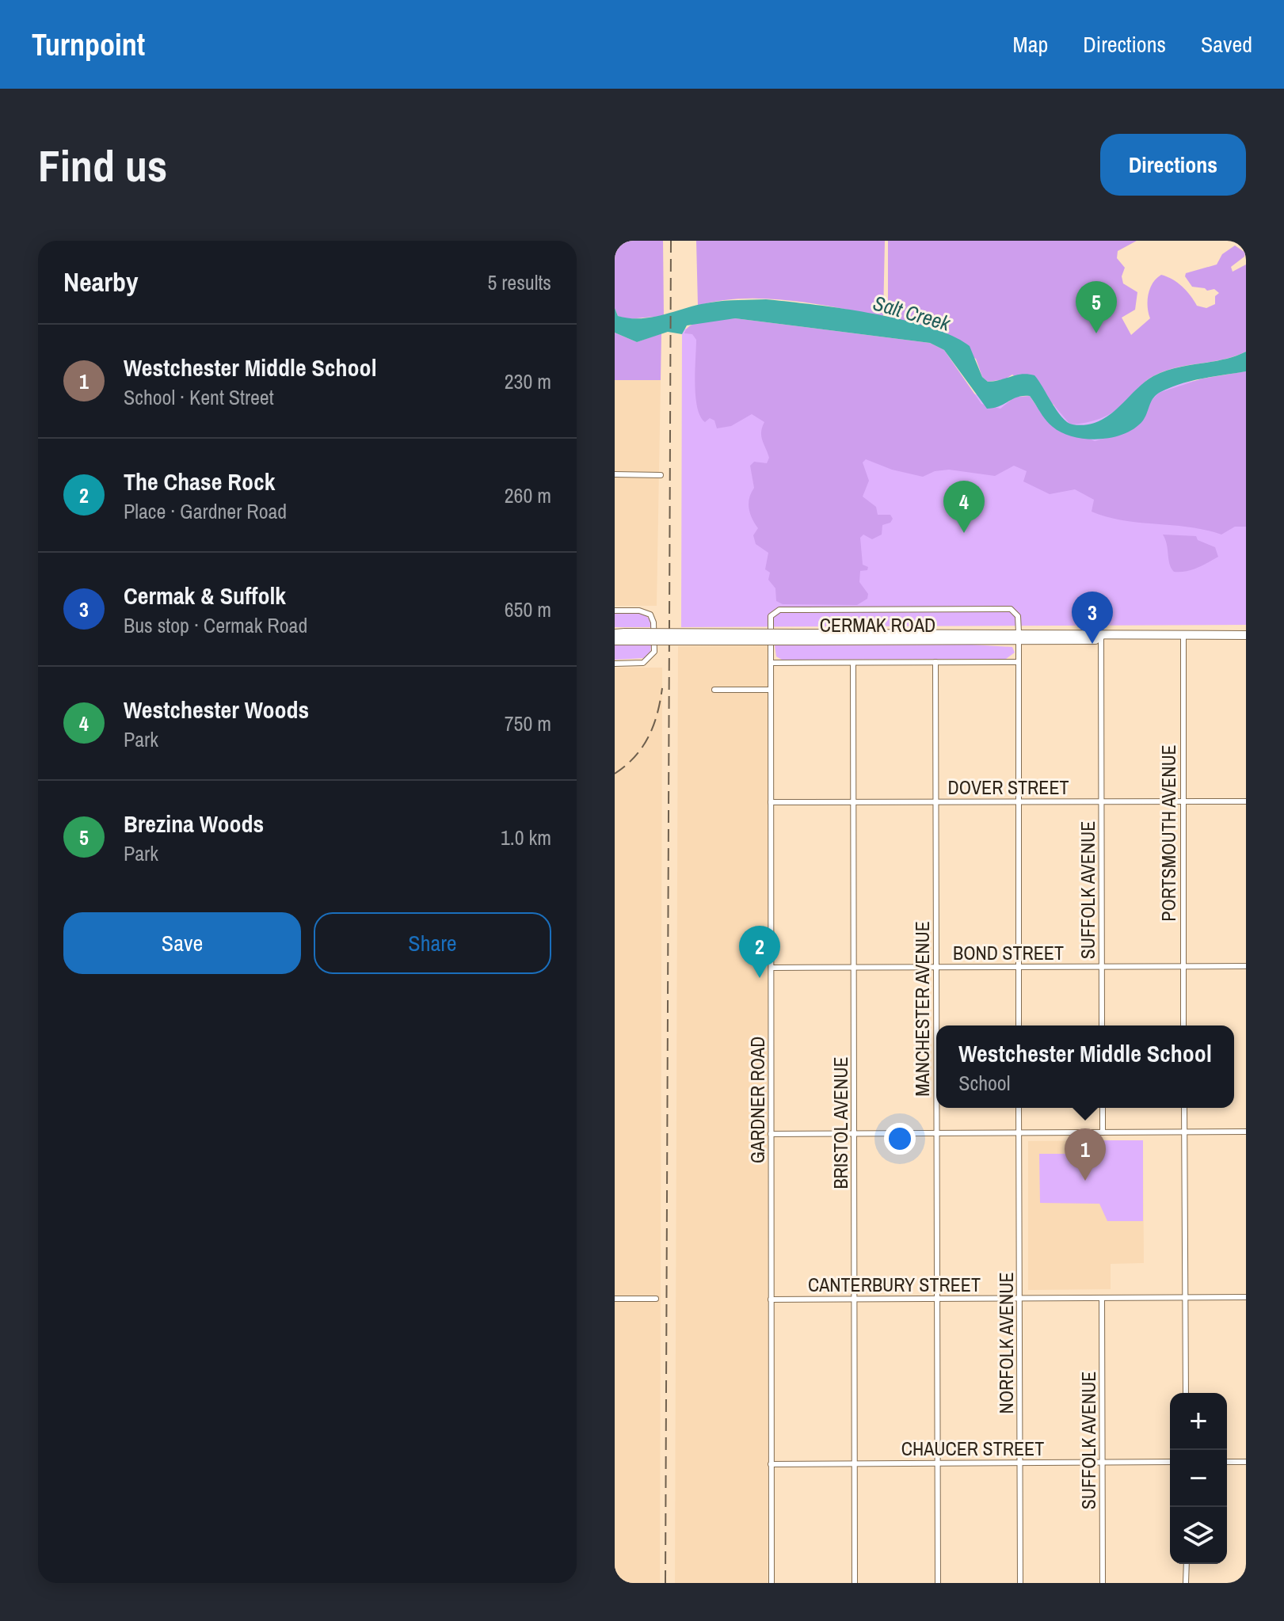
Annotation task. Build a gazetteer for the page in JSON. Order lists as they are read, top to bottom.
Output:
{
  "streets": {
    "main road": ["CERMAK ROAD"],
    "street": [
      "DOVER STREET",
      "PORTSMOUTH AVENUE",
      "SUFFOLK AVENUE",
      "BOND STREET",
      "MANCHESTER AVENUE",
      "GARDNER ROAD",
      "BRISTOL AVENUE",
      "CANTERBURY STREET",
      "NORFOLK AVENUE",
      "CHAUCER STREET"
    ]
  },
  "crossings": [
    ["CERMAK ROAD", "PORTSMOUTH AVENUE"],
    ["CERMAK ROAD", "SUFFOLK AVENUE"],
    ["CERMAK ROAD", "MANCHESTER AVENUE"],
    ["CERMAK ROAD", "GARDNER ROAD"],
    ["CERMAK ROAD", "BRISTOL AVENUE"],
    ["DOVER STREET", "PORTSMOUTH AVENUE"],
    ["DOVER STREET", "SUFFOLK AVENUE"],
    ["DOVER STREET", "MANCHESTER AVENUE"],
    ["DOVER STREET", "GARDNER ROAD"],
    ["DOVER STREET", "BRISTOL AVENUE"],
    ["PORTSMOUTH AVENUE", "BOND STREET"],
    ["SUFFOLK AVENUE", "BOND STREET"],
    ["SUFFOLK AVENUE", "CANTERBURY STREET"],
    ["SUFFOLK AVENUE", "CHAUCER STREET"],
    ["BOND STREET", "MANCHESTER AVENUE"],
    ["BOND STREET", "GARDNER ROAD"],
    ["BOND STREET", "BRISTOL AVENUE"],
    ["MANCHESTER AVENUE", "CANTERBURY STREET"],
    ["MANCHESTER AVENUE", "CHAUCER STREET"],
    ["GARDNER ROAD", "CANTERBURY STREET"],
    ["GARDNER ROAD", "CHAUCER STREET"],
    ["BRISTOL AVENUE", "CANTERBURY STREET"],
    ["BRISTOL AVENUE", "CHAUCER STREET"],
    ["CANTERBURY STREET", "NORFOLK AVENUE"],
    ["NORFOLK AVENUE", "CHAUCER STREET"]
  ],
  "water": ["Salt Creek"],
  "page": {
    "header": "Turnpoint",
    "nav": ["Map", "Directions", "Saved"],
    "buttons": [
      "Directions",
      ["Save", "Share"]
    ],
    "title": "Find us",
    "heading": ["Nearby", "5 results"],
    "pins": [
      "5",
      "4",
      "3",
      "2",
      "1"
    ],
    "list": [
      {
        "mark": "1",
        "name": "Westchester Middle School",
        "note": "School · Kent Street",
        "value": "230 m"
      },
      {
        "mark": "2",
        "name": "The Chase Rock",
        "note": "Place · Gardner Road",
        "value": "260 m"
      },
      {
        "mark": "3",
        "name": "Cermak & Suffolk",
        "note": "Bus stop · Cermak Road",
        "value": "650 m"
      },
      {
        "mark": "4",
        "name": "Westchester Woods",
        "note": "Park",
        "value": "750 m"
      },
      {
        "mark": "5",
        "name": "Brezina Woods",
        "note": "Park",
        "value": "1.0 km"
      }
    ],
    "popup": ["Westchester Middle School", "School"],
    "map_buttons": ["+", "−"]
  }
}
